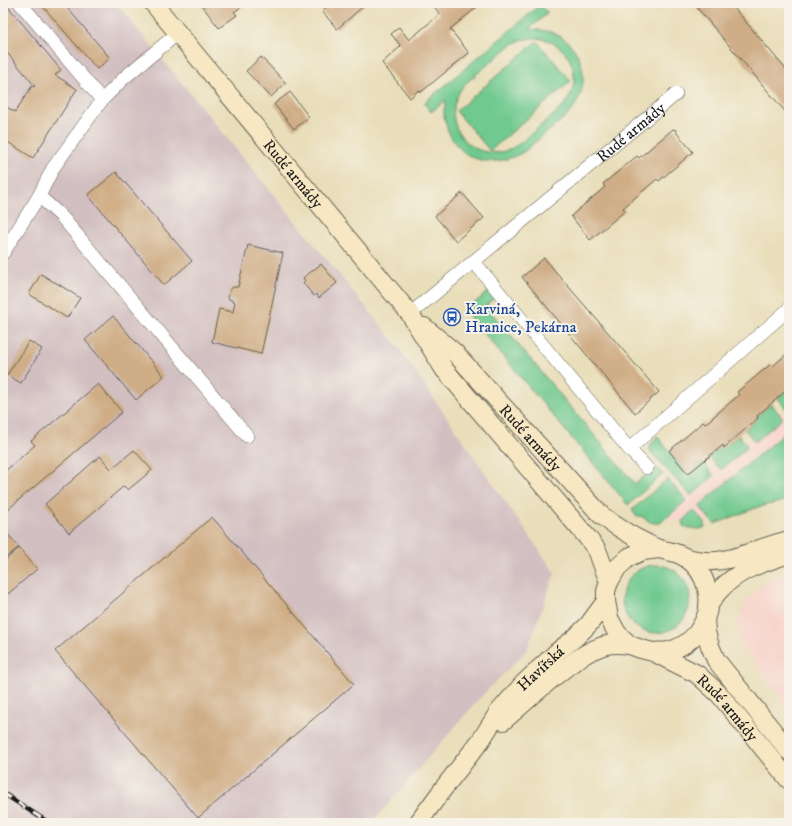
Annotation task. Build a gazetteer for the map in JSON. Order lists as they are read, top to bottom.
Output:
{
  "streets": {
    "main road": ["Rudé armády", "Havířská"]
  },
  "crossings": [
    ["Rudé armády", "Havířská"]
  ],
  "places": {
    "bus stop": ["Karviná, Hranice, Pekárna"]
  }
}
